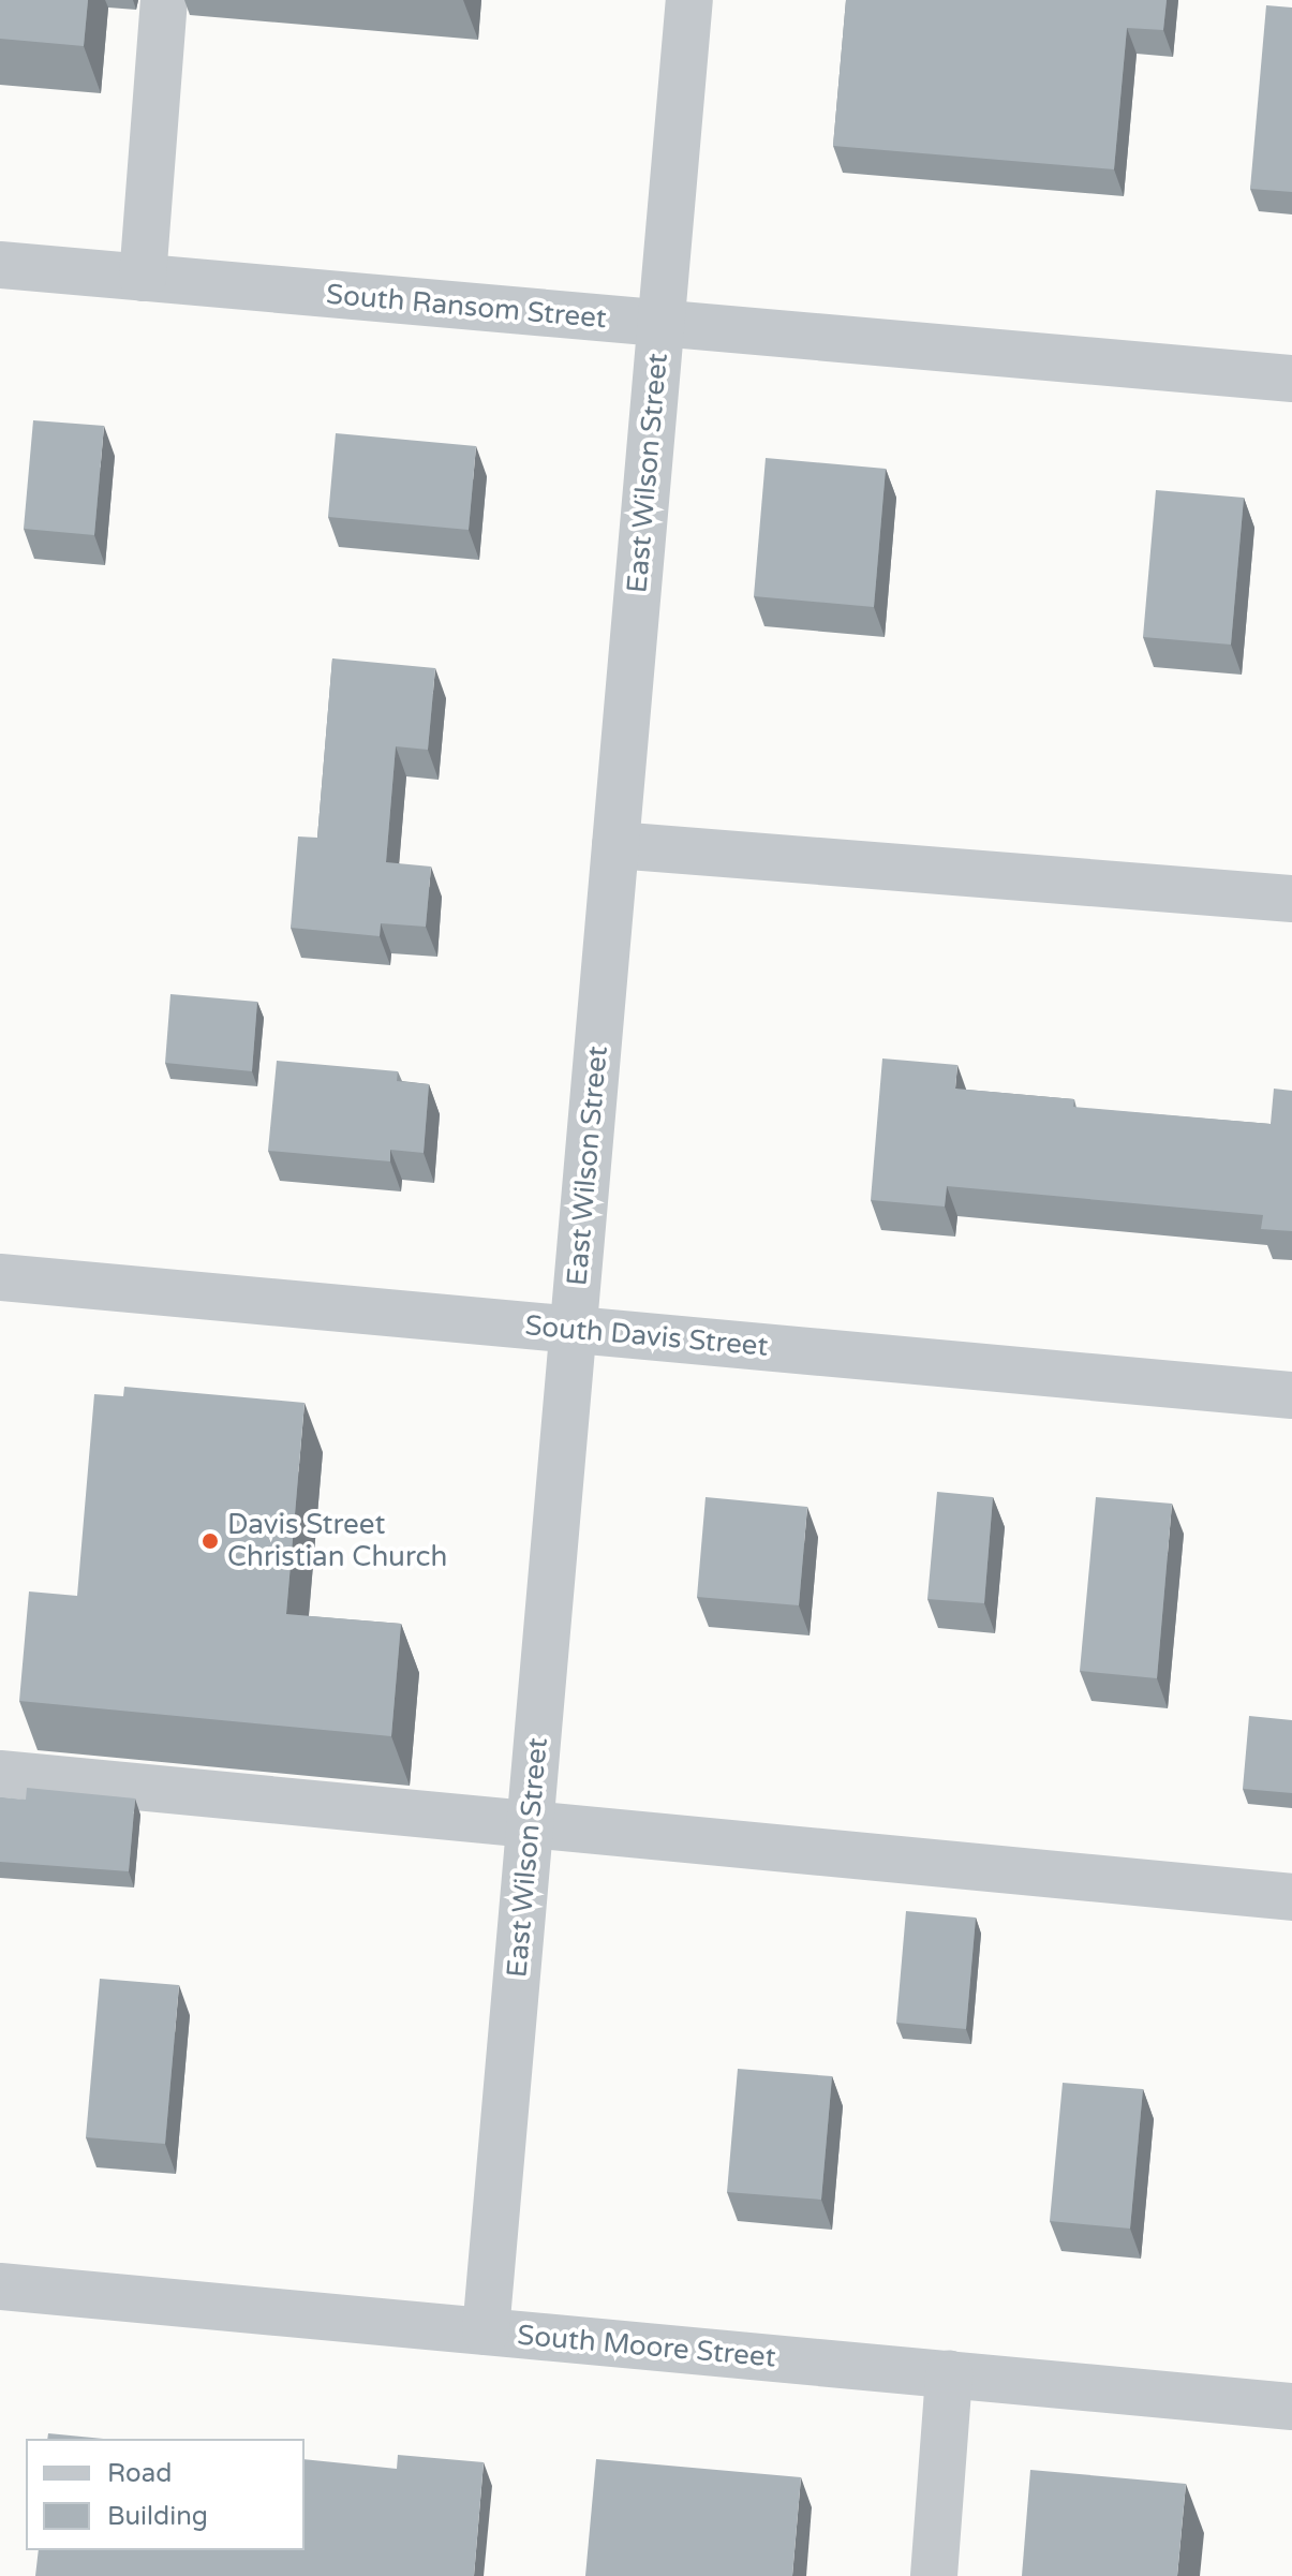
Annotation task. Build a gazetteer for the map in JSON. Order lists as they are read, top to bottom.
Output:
{
  "streets": {
    "street": [
      "South Ransom Street",
      "East Wilson Street",
      "South Davis Street",
      "South Moore Street"
    ]
  },
  "crossings": [
    ["South Ransom Street", "East Wilson Street"],
    ["East Wilson Street", "South Davis Street"],
    ["East Wilson Street", "South Moore Street"]
  ],
  "places": ["Davis Street Christian Church"],
  "legend": ["Road", "Building"]
}
